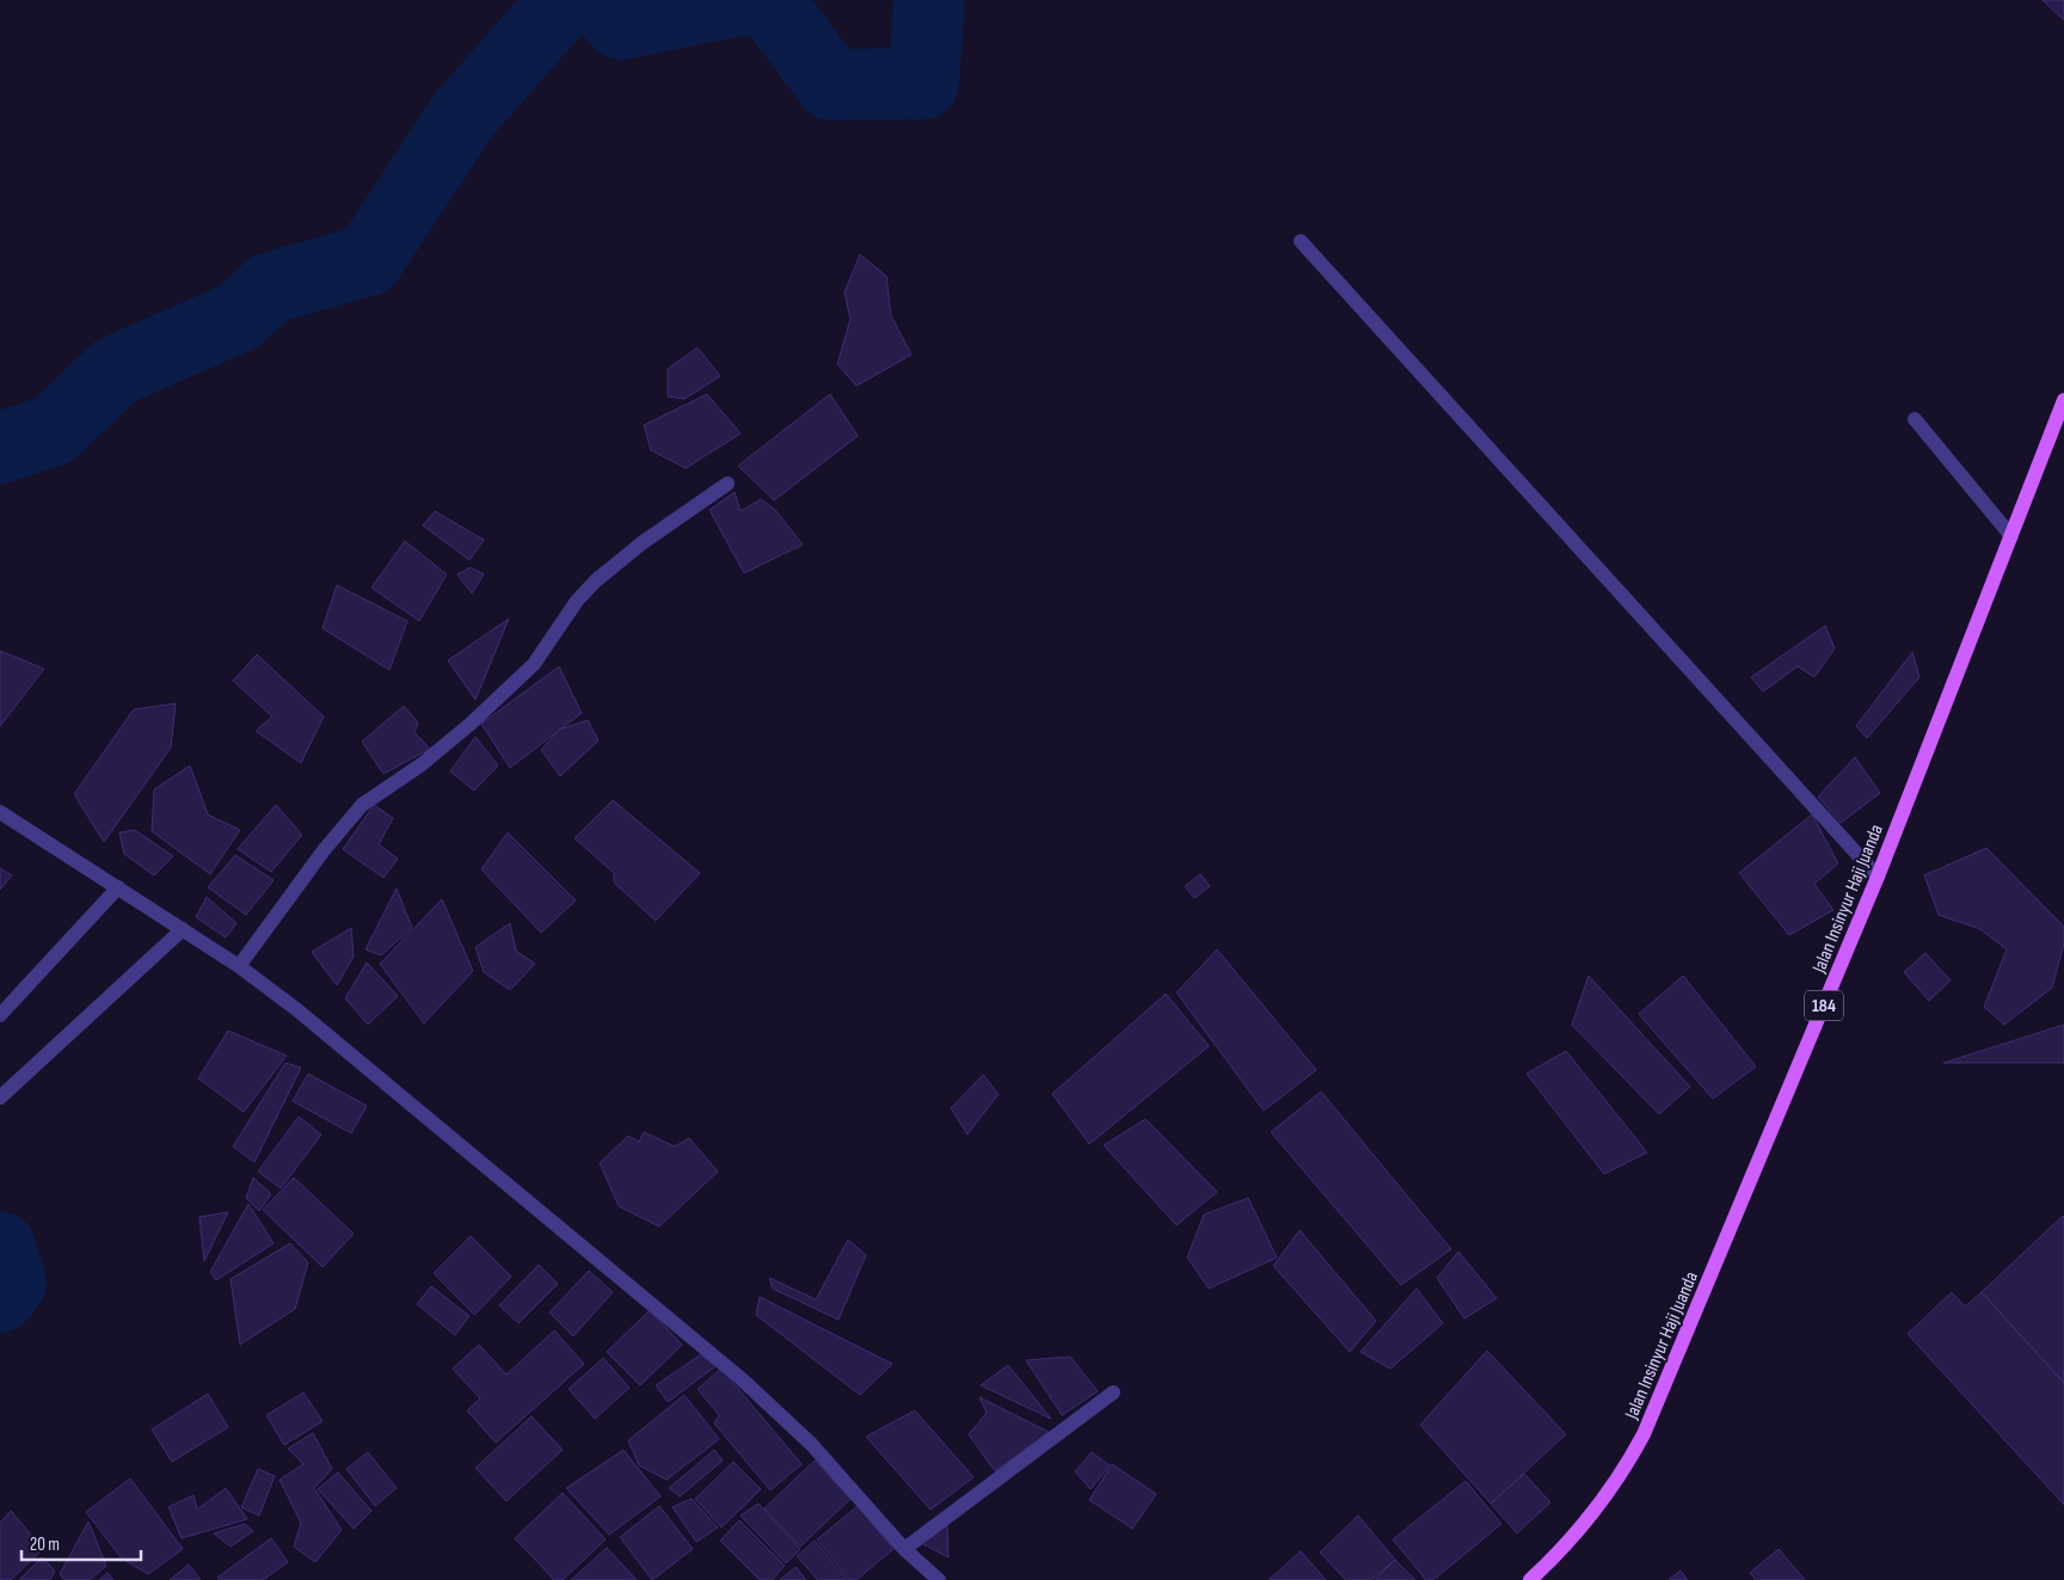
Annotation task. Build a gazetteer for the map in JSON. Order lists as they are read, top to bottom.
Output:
{
  "streets": {
    "main road": ["Jalan Insinyur Haji Juanda", "184"]
  },
  "scale_bar": "20 m"
}
